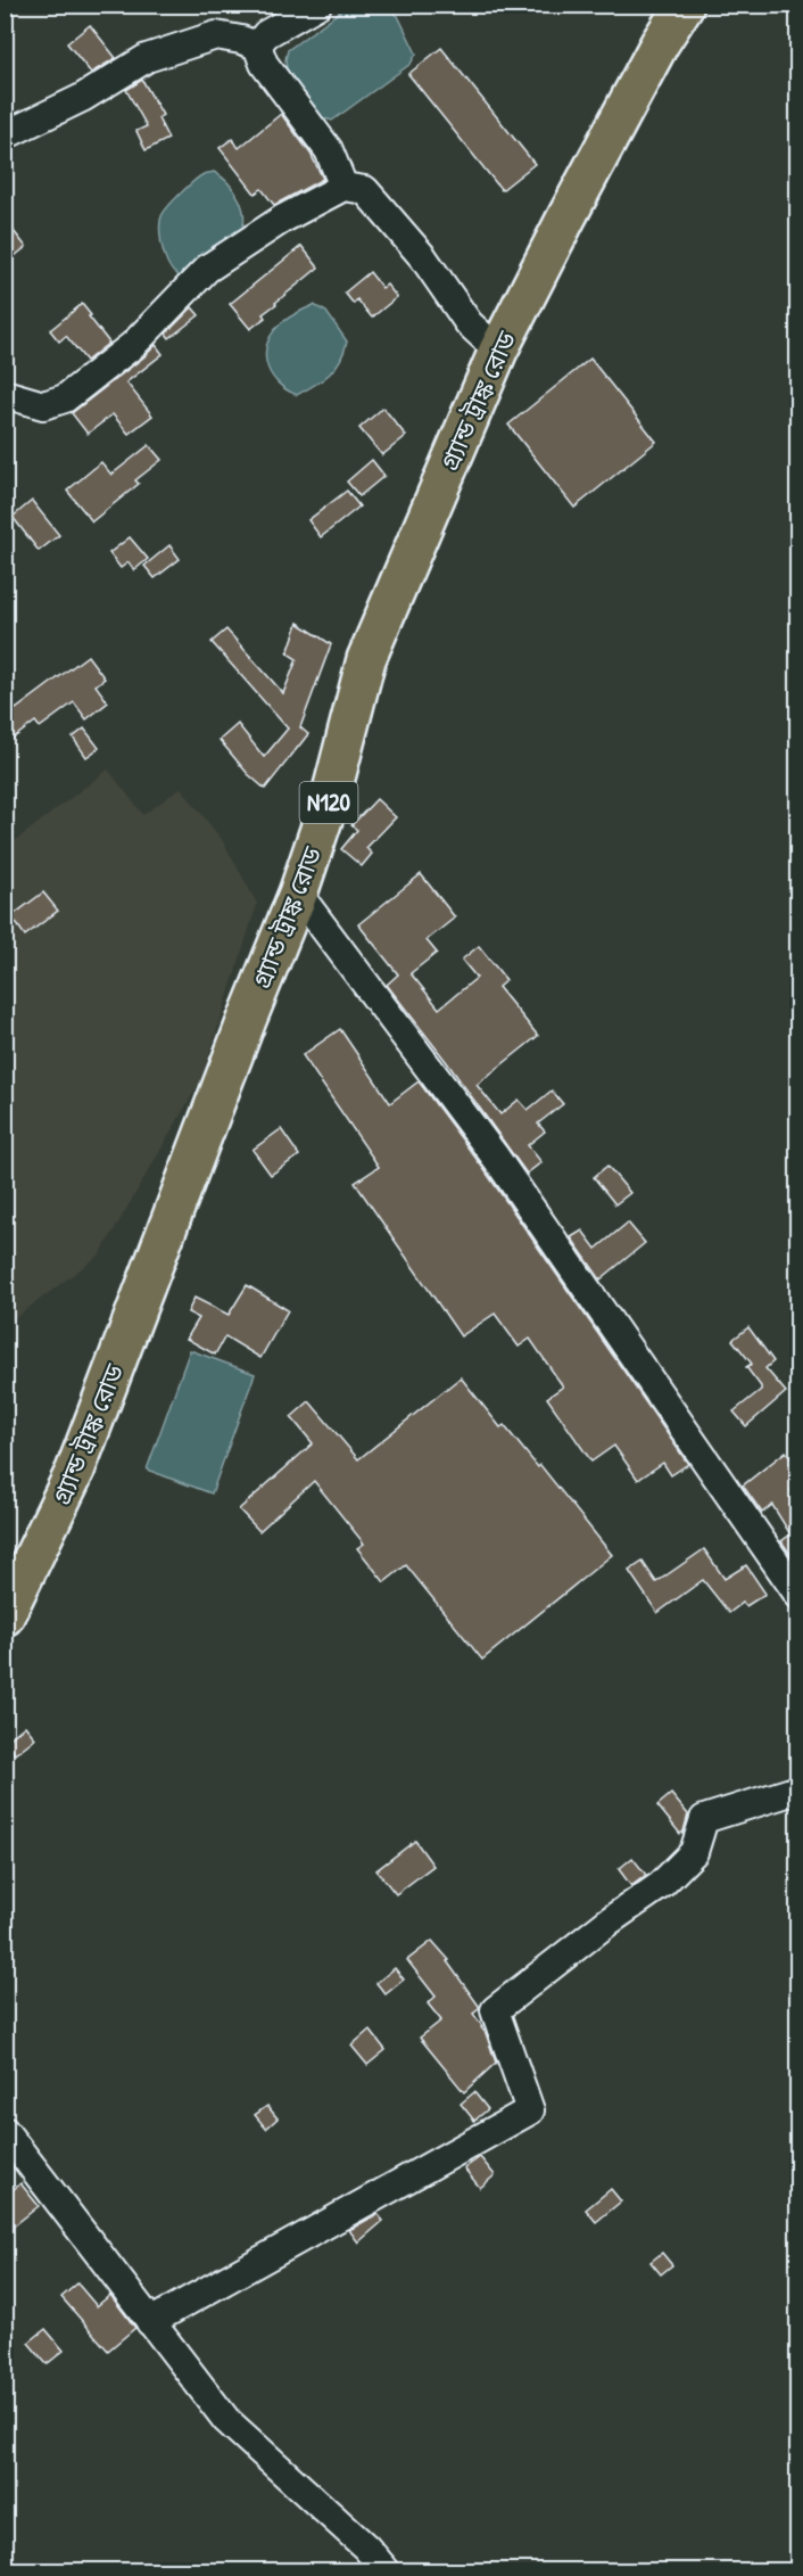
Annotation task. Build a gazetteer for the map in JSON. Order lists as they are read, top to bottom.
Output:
{
  "streets": {
    "highway": ["গ্র্যান্ড ট্রাঙ্ক রোড", "N120"]
  }
}
